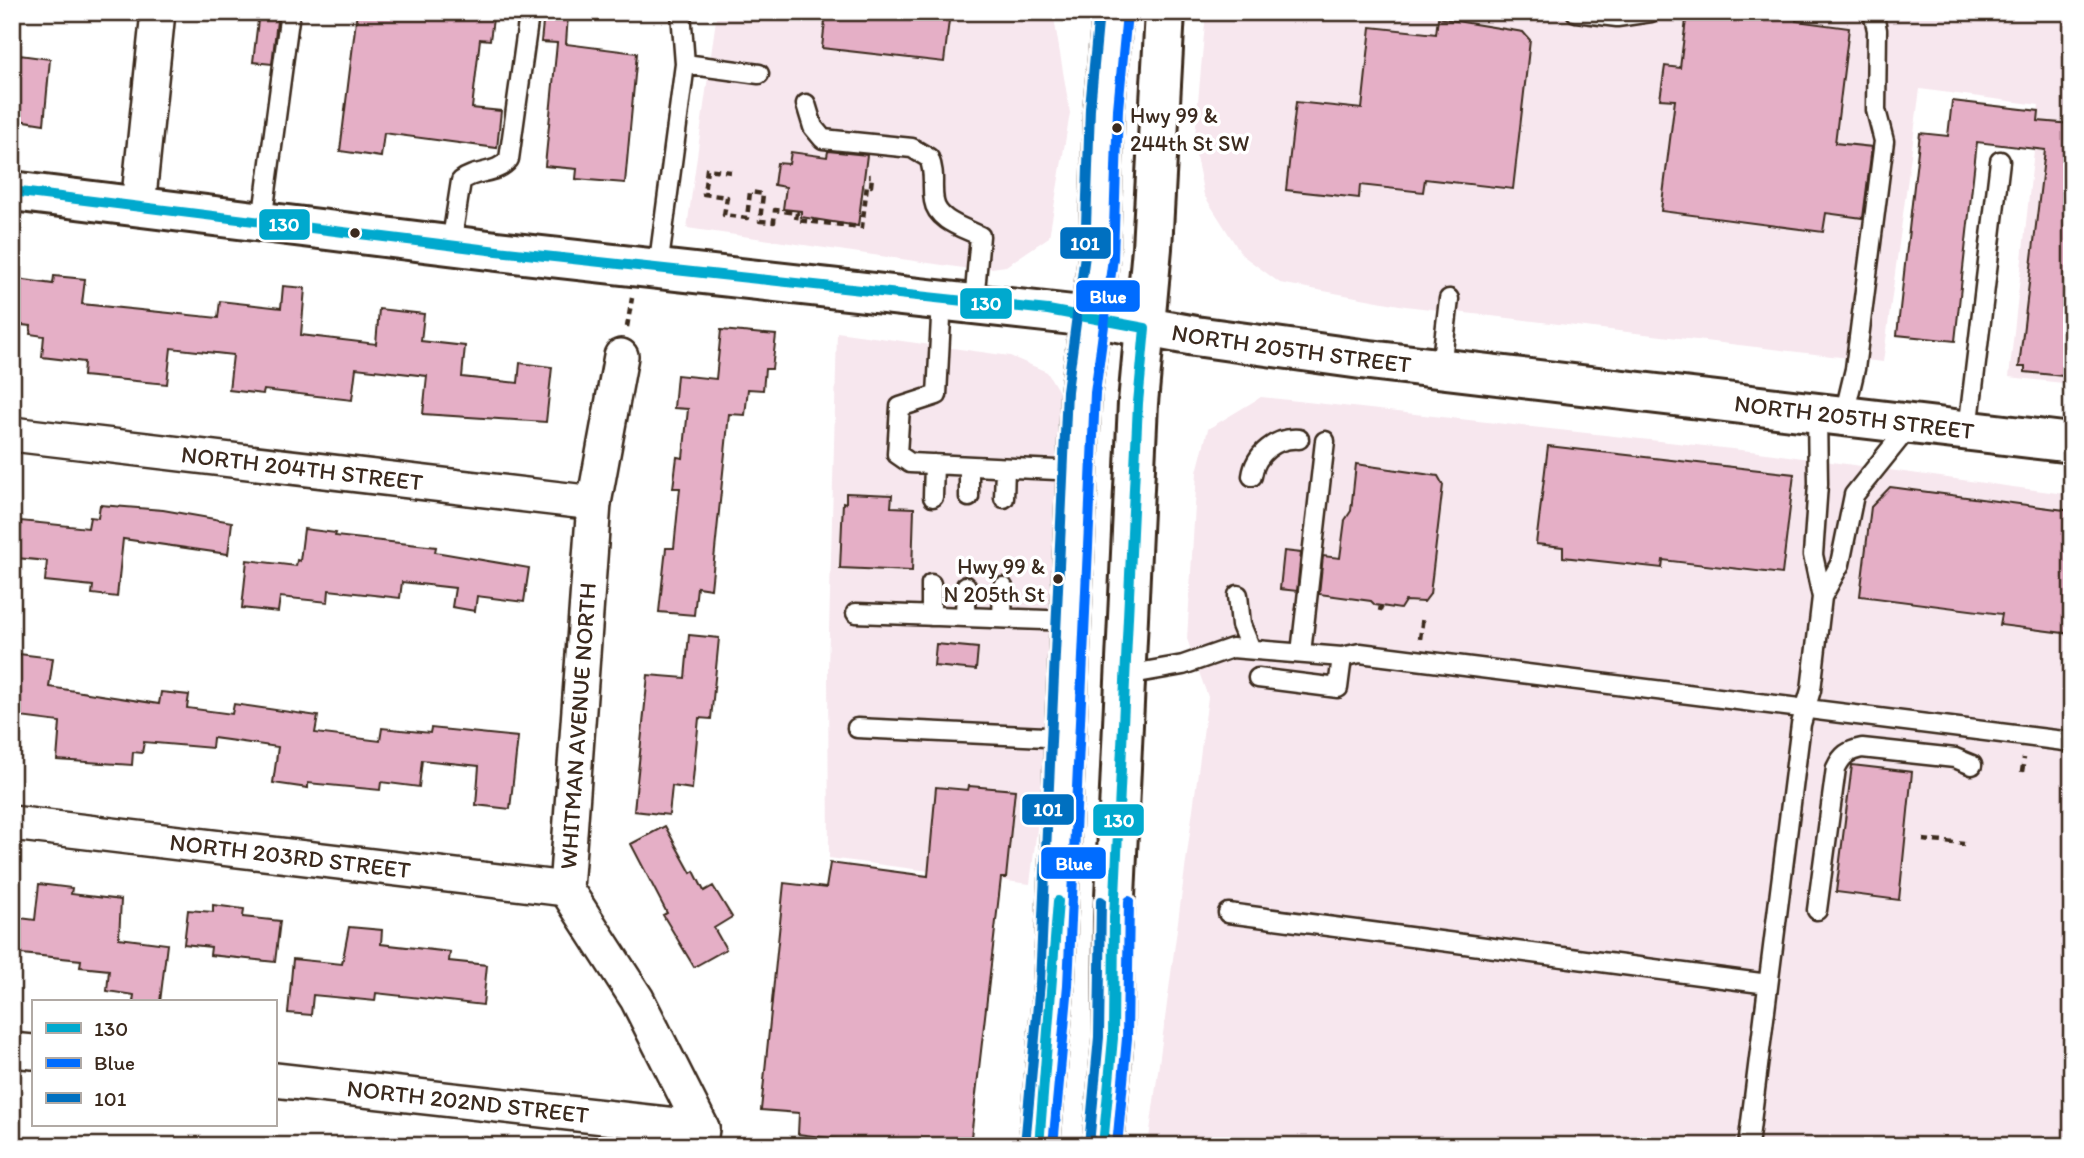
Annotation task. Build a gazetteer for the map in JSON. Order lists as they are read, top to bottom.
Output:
{
  "streets": {
    "main road": ["NORTH 205TH STREET"],
    "street": [
      "NORTH 204TH STREET",
      "WHITMAN AVENUE NORTH",
      "NORTH 203RD STREET",
      "NORTH 202ND STREET"
    ]
  },
  "crossings": [
    ["NORTH 204TH STREET", "WHITMAN AVENUE NORTH"],
    ["WHITMAN AVENUE NORTH", "NORTH 203RD STREET"],
    ["WHITMAN AVENUE NORTH", "NORTH 202ND STREET"]
  ],
  "places": ["Hwy 99 & 244th St SW", "Hwy 99 & N 205th St"],
  "lines": ["transit line 101", "transit line Blue", "transit line 130"],
  "legend": ["130", "Blue", "101"]
}
